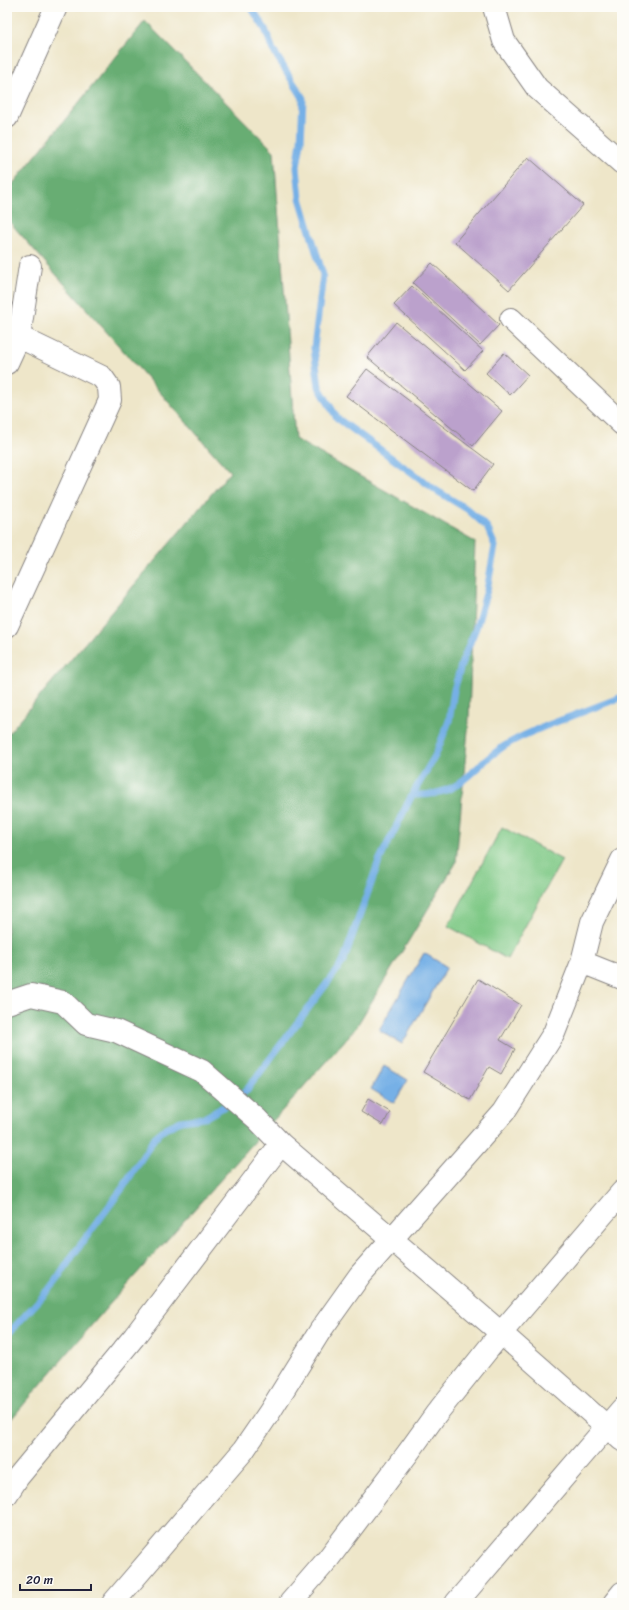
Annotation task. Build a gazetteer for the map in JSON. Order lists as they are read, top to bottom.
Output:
{
  "scale_bar": "20 m"
}
